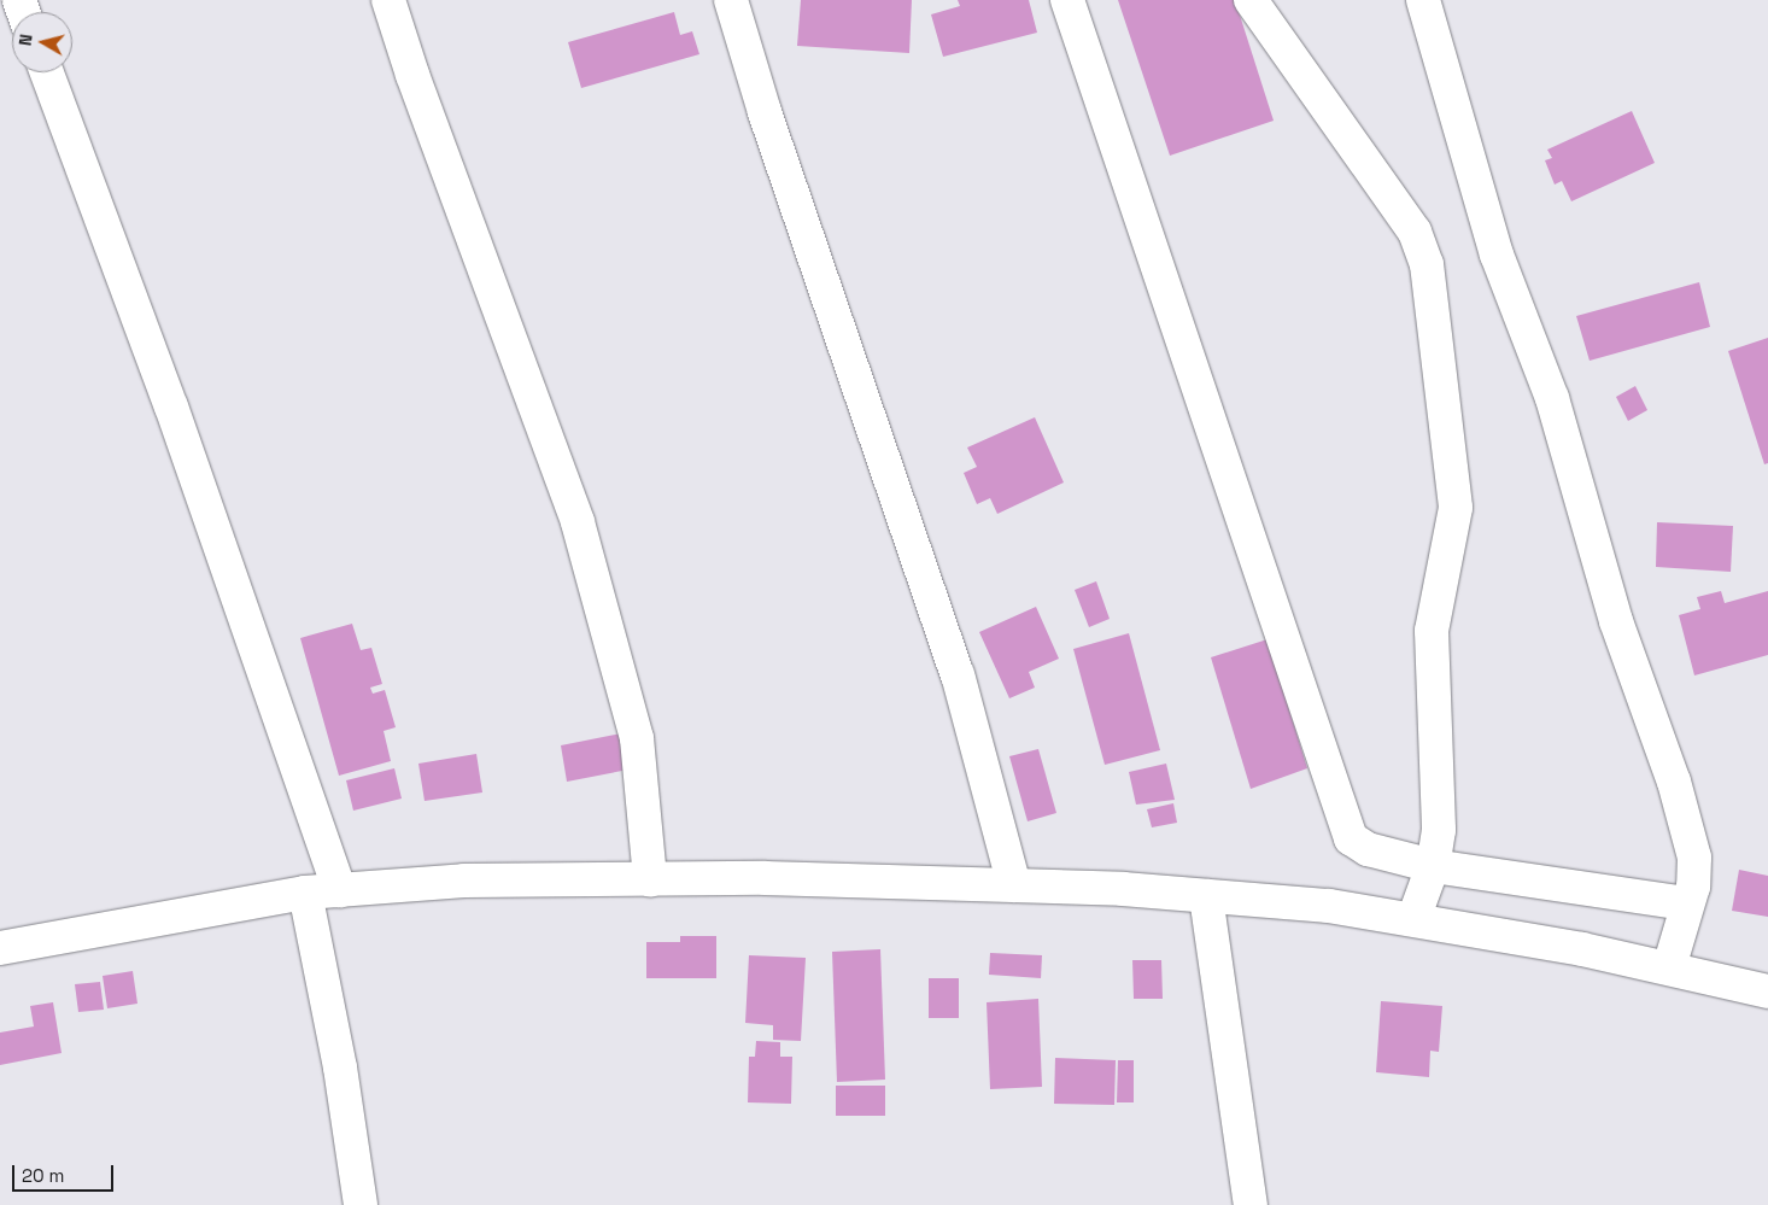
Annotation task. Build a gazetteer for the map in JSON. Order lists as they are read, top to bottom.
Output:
{
  "scale_bar": "20 m",
  "north": "left"
}
